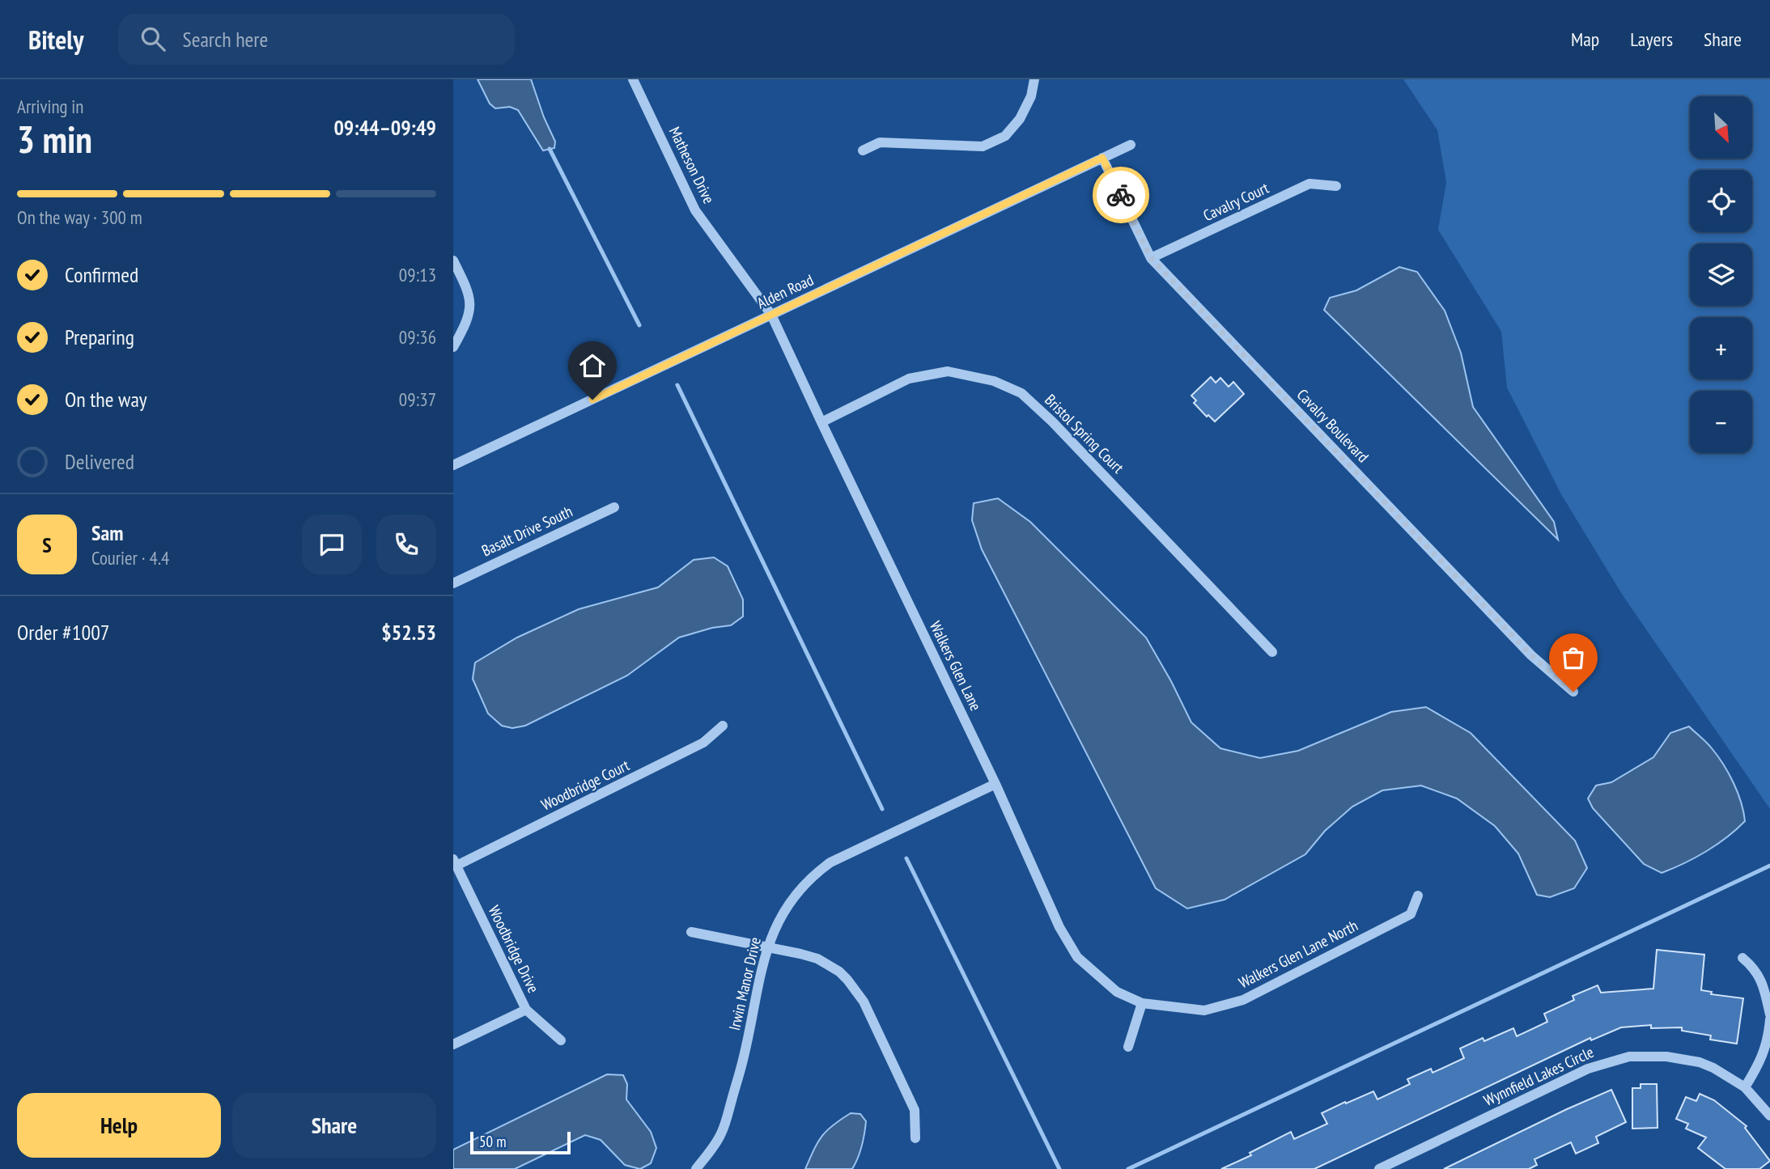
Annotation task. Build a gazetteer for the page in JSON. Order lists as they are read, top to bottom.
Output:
{
  "streets": {
    "street": [
      "Matheson Drive",
      "Cavalry Court",
      "Alden Road",
      "Cavalry Boulevard",
      "Bristol Spring Court",
      "Basalt Drive South",
      "Walkers Glen Lane",
      "Woodbridge Court",
      "Woodbridge Drive",
      "Walkers Glen Lane North",
      "Irwin Manor Drive",
      "Wynnfield Lakes Circle"
    ]
  },
  "crossings": [
    ["Matheson Drive", "Alden Road"],
    ["Matheson Drive", "Walkers Glen Lane"],
    ["Cavalry Court", "Cavalry Boulevard"],
    ["Alden Road", "Cavalry Boulevard"],
    ["Alden Road", "Walkers Glen Lane"],
    ["Bristol Spring Court", "Walkers Glen Lane"],
    ["Walkers Glen Lane", "Walkers Glen Lane North"],
    ["Walkers Glen Lane", "Irwin Manor Drive"],
    ["Woodbridge Court", "Woodbridge Drive"]
  ],
  "scale_bar": "50 m",
  "north": "bottom right",
  "page": {
    "header": "Bitely",
    "search": "Search here",
    "nav": ["Map", "Layers", "Share"],
    "heading": ["3 min", "Arriving in", "09:44–09:49"],
    "panel": [
      "Sam",
      "Courier · 4.4",
      "Order #1007",
      "$52.53"
    ],
    "map_buttons": ["+", "−"],
    "bar": "On the way · 300 m",
    "list": [
      ["Confirmed", "09:13"],
      ["Preparing", "09:36"],
      ["On the way", "09:37"],
      "Delivered"
    ],
    "round": "S",
    "buttons": ["Help", "Share"],
    "scale": "50 m"
  }
}
